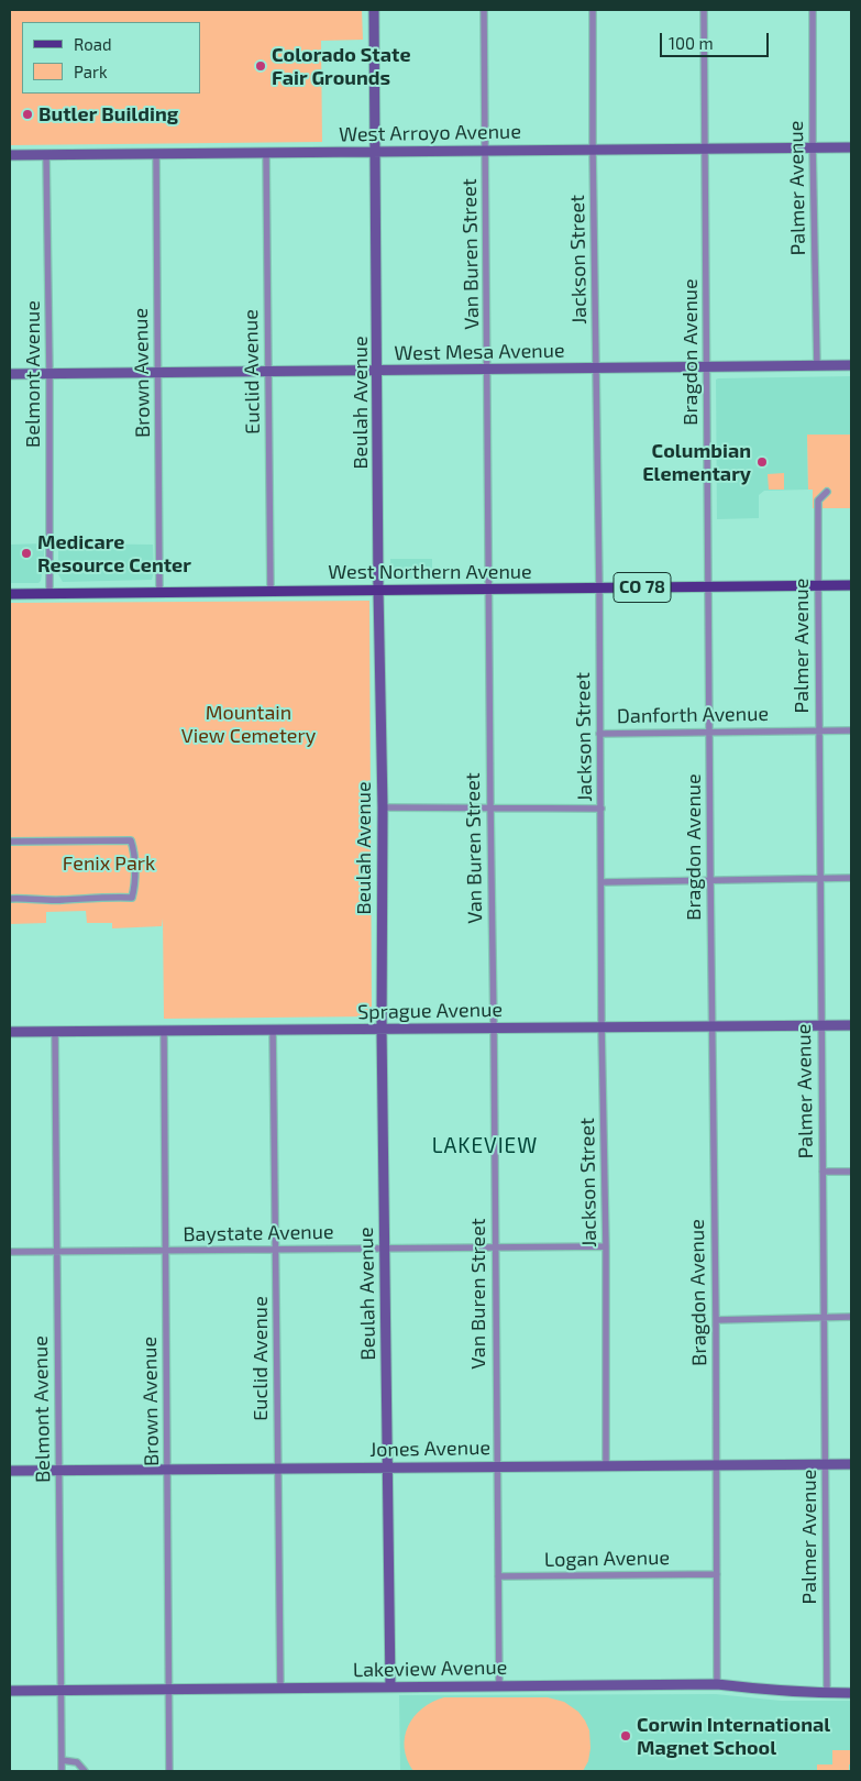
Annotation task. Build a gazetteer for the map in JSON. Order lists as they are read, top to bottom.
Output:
{
  "streets": {
    "main road": ["West Northern Avenue", "CO 78"],
    "street": [
      "West Arroyo Avenue",
      "Palmer Avenue",
      "Van Buren Street",
      "Jackson Street",
      "West Mesa Avenue",
      "Bragdon Avenue",
      "Euclid Avenue",
      "Brown Avenue",
      "Belmont Avenue",
      "Beulah Avenue",
      "Danforth Avenue",
      "Sprague Avenue",
      "Baystate Avenue",
      "Jones Avenue",
      "Logan Avenue",
      "Lakeview Avenue"
    ]
  },
  "crossings": [
    ["West Arroyo Avenue", "Palmer Avenue"],
    ["West Arroyo Avenue", "Van Buren Street"],
    ["West Arroyo Avenue", "Jackson Street"],
    ["West Arroyo Avenue", "Bragdon Avenue"],
    ["West Arroyo Avenue", "Euclid Avenue"],
    ["West Arroyo Avenue", "Brown Avenue"],
    ["West Arroyo Avenue", "Belmont Avenue"],
    ["West Arroyo Avenue", "Beulah Avenue"],
    ["Palmer Avenue", "West Mesa Avenue"],
    ["Palmer Avenue", "West Northern Avenue"],
    ["Palmer Avenue", "Danforth Avenue"],
    ["Palmer Avenue", "Sprague Avenue"],
    ["Palmer Avenue", "Jones Avenue"],
    ["Palmer Avenue", "Lakeview Avenue"],
    ["Van Buren Street", "West Mesa Avenue"],
    ["Van Buren Street", "West Northern Avenue"],
    ["Van Buren Street", "Sprague Avenue"],
    ["Van Buren Street", "Baystate Avenue"],
    ["Van Buren Street", "Jones Avenue"],
    ["Van Buren Street", "Logan Avenue"],
    ["Van Buren Street", "Lakeview Avenue"],
    ["Jackson Street", "West Mesa Avenue"],
    ["Jackson Street", "West Northern Avenue"],
    ["Jackson Street", "Danforth Avenue"],
    ["Jackson Street", "Sprague Avenue"],
    ["Jackson Street", "Baystate Avenue"],
    ["Jackson Street", "Jones Avenue"],
    ["West Mesa Avenue", "Bragdon Avenue"],
    ["West Mesa Avenue", "Euclid Avenue"],
    ["West Mesa Avenue", "Brown Avenue"],
    ["West Mesa Avenue", "Belmont Avenue"],
    ["West Mesa Avenue", "Beulah Avenue"],
    ["Bragdon Avenue", "West Northern Avenue"],
    ["Bragdon Avenue", "Danforth Avenue"],
    ["Bragdon Avenue", "Sprague Avenue"],
    ["Bragdon Avenue", "Jones Avenue"],
    ["Bragdon Avenue", "Logan Avenue"],
    ["Bragdon Avenue", "Lakeview Avenue"],
    ["Euclid Avenue", "West Northern Avenue"],
    ["Euclid Avenue", "Sprague Avenue"],
    ["Euclid Avenue", "Baystate Avenue"],
    ["Euclid Avenue", "Jones Avenue"],
    ["Euclid Avenue", "Lakeview Avenue"],
    ["Brown Avenue", "West Northern Avenue"],
    ["Brown Avenue", "Sprague Avenue"],
    ["Brown Avenue", "Baystate Avenue"],
    ["Brown Avenue", "Jones Avenue"],
    ["Brown Avenue", "Lakeview Avenue"],
    ["Belmont Avenue", "West Northern Avenue"],
    ["Belmont Avenue", "Sprague Avenue"],
    ["Belmont Avenue", "Baystate Avenue"],
    ["Belmont Avenue", "Jones Avenue"],
    ["Belmont Avenue", "Lakeview Avenue"],
    ["Beulah Avenue", "West Northern Avenue"],
    ["Beulah Avenue", "Sprague Avenue"],
    ["Beulah Avenue", "Baystate Avenue"],
    ["Beulah Avenue", "Jones Avenue"],
    ["Beulah Avenue", "Lakeview Avenue"]
  ],
  "districts": ["LAKEVIEW"],
  "parks": ["Mountain View Cemetery", "Fenix Park"],
  "places": [
    "Colorado State Fair Grounds",
    "Butler Building",
    "Columbian Elementary",
    "Medicare Resource Center",
    "Corwin International Magnet School"
  ],
  "legend": ["Road", "Park"],
  "scale_bar": "100 m"
}
